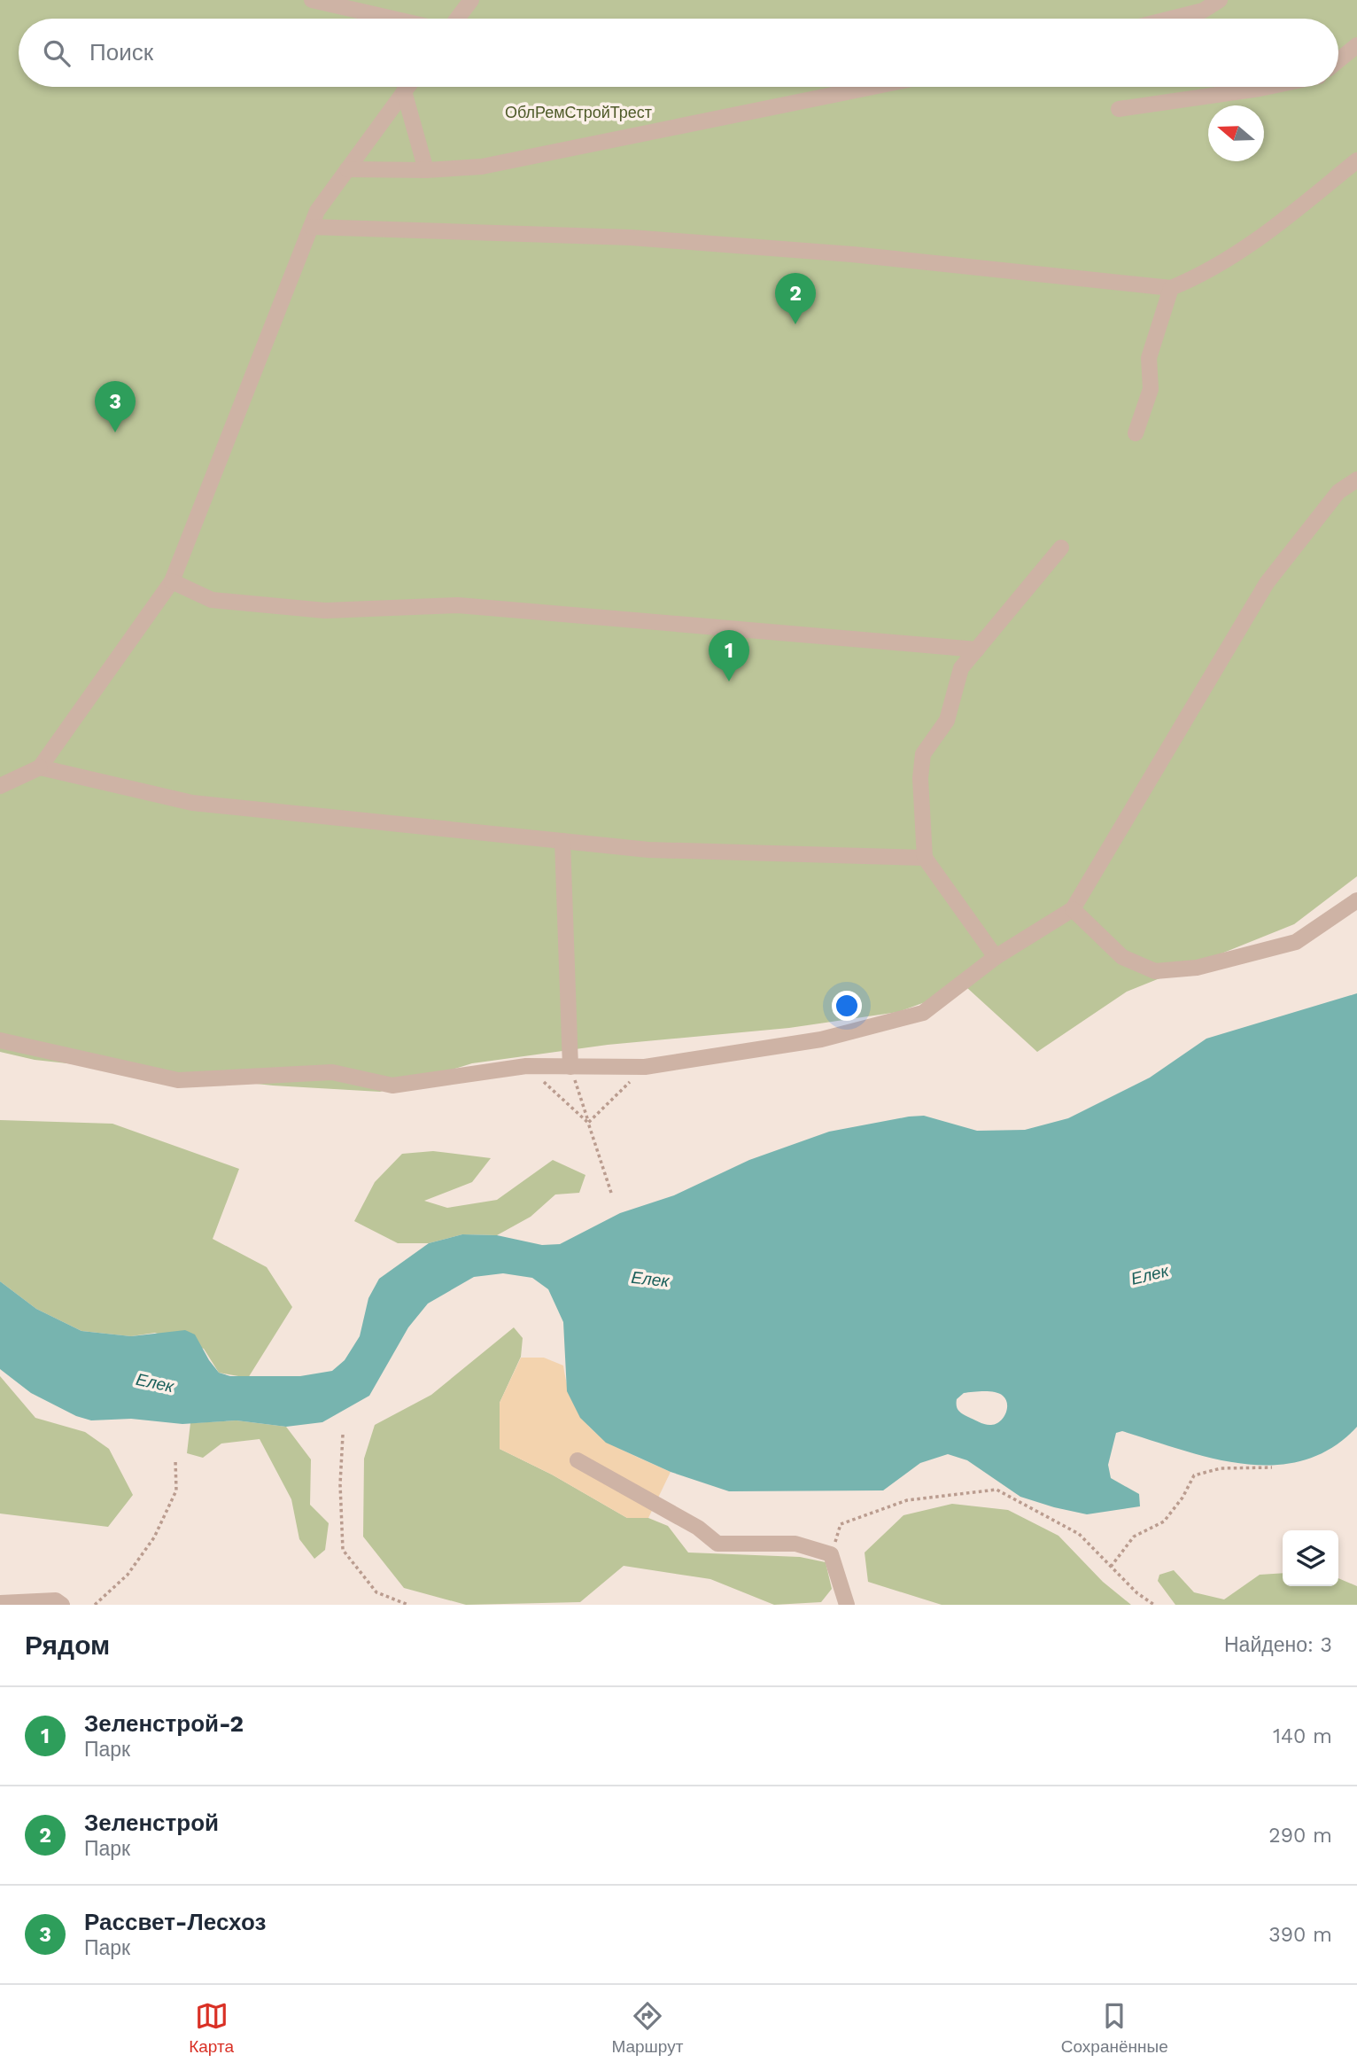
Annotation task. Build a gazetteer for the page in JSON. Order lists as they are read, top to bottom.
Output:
{
  "water": ["Елек"],
  "parks": ["ОблРемСтройТрест"],
  "north": "left",
  "page": {
    "search": "Поиск",
    "pins": ["2", "3", "1"],
    "heading": ["Рядом", "Найдено: 3"],
    "list": [
      {
        "mark": "1",
        "name": "Зеленстрой-2",
        "note": "Парк",
        "value": "140 m"
      },
      {
        "mark": "2",
        "name": "Зеленстрой",
        "note": "Парк",
        "value": "290 m"
      },
      {
        "mark": "3",
        "name": "Рассвет-Лесхоз",
        "note": "Парк",
        "value": "390 m"
      }
    ],
    "nav": ["Карта", "Маршрут", "Сохранённые"]
  }
}
